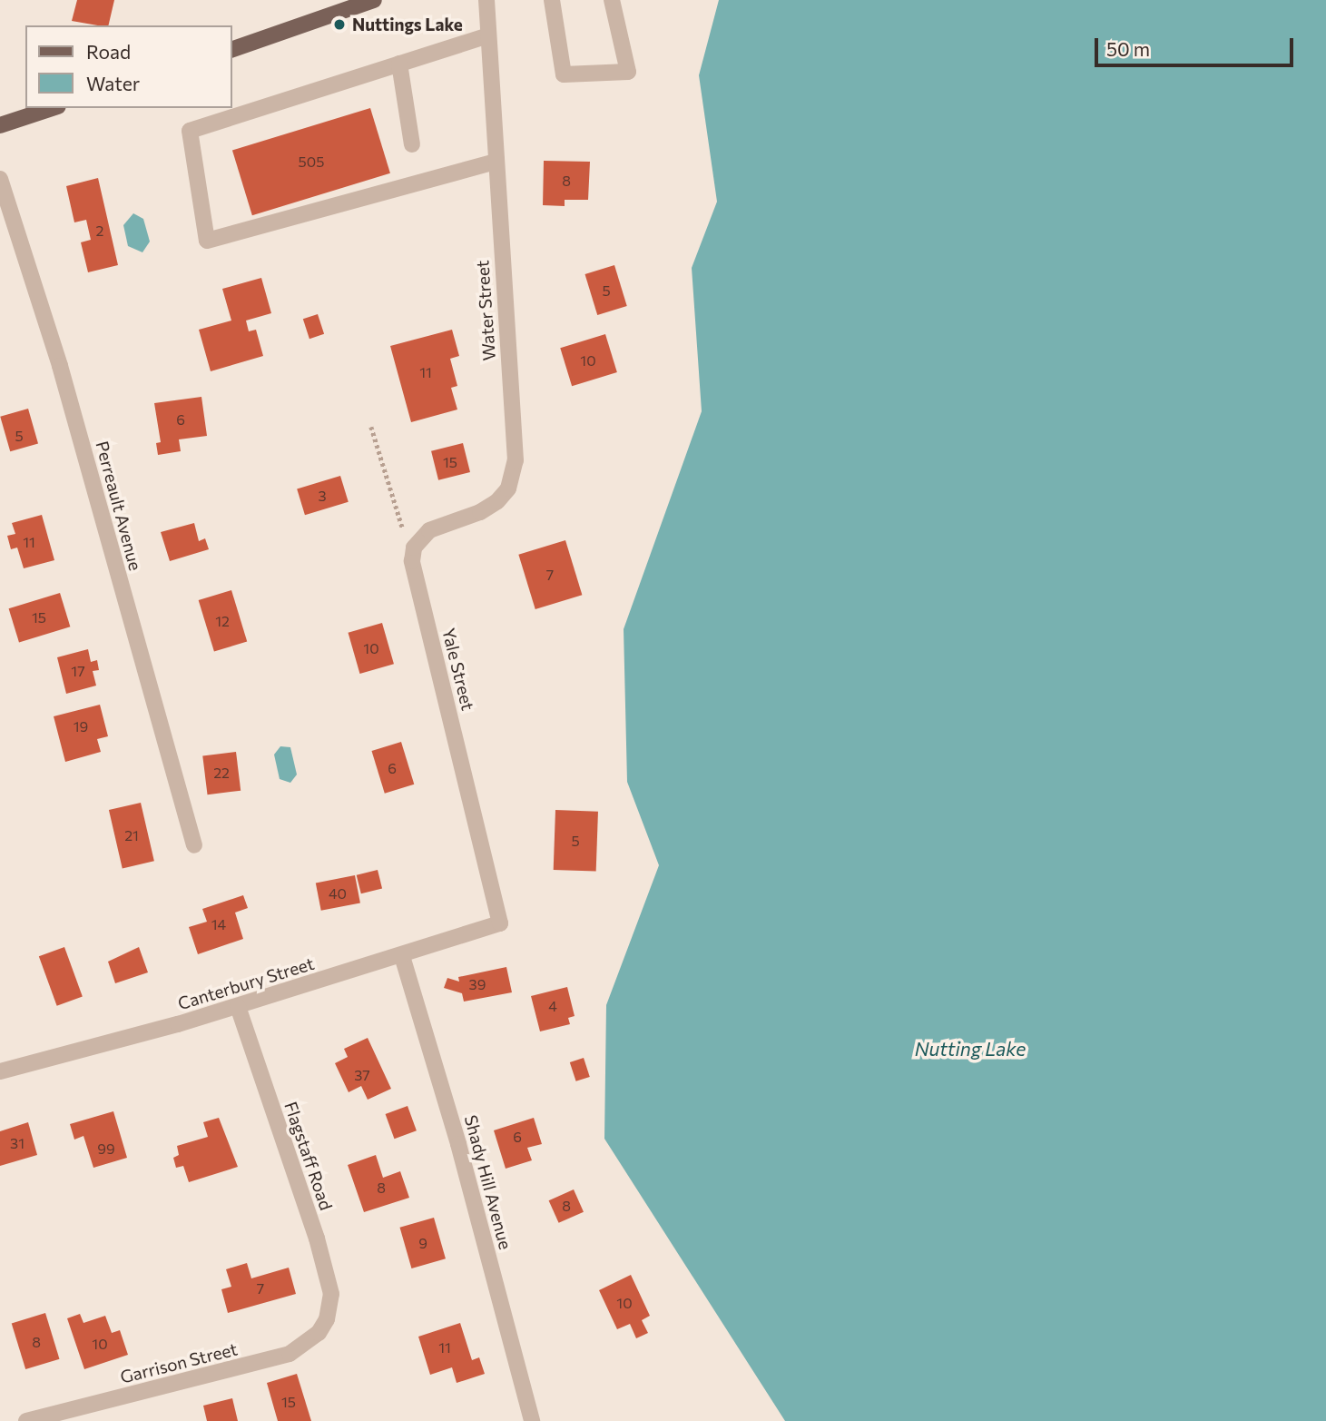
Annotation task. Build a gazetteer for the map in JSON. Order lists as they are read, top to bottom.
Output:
{
  "streets": {
    "street": [
      "Water Street",
      "Perreault Avenue",
      "Yale Street",
      "Canterbury Street",
      "Flagstaff Road",
      "Shady Hill Avenue",
      "Garrison Street"
    ]
  },
  "crossings": [
    ["Water Street", "Yale Street"],
    ["Yale Street", "Canterbury Street"],
    ["Canterbury Street", "Flagstaff Road"],
    ["Canterbury Street", "Shady Hill Avenue"],
    ["Flagstaff Road", "Garrison Street"]
  ],
  "water": ["Nutting Lake"],
  "places": ["Nuttings Lake"],
  "house_numbers": [
    "505",
    "8",
    "2",
    "5",
    "10",
    "11",
    "6",
    "5",
    "15",
    "3",
    "11",
    "7",
    "15",
    "12",
    "10",
    "17",
    "19",
    "6",
    "22",
    "21",
    "5",
    "40",
    "14",
    "39",
    "4",
    "37",
    "6",
    "31",
    "99",
    "8",
    "8",
    "9",
    "7",
    "10",
    "8",
    "10",
    "11",
    "15"
  ],
  "legend": ["Road", "Water"],
  "scale_bar": "50 m"
}
